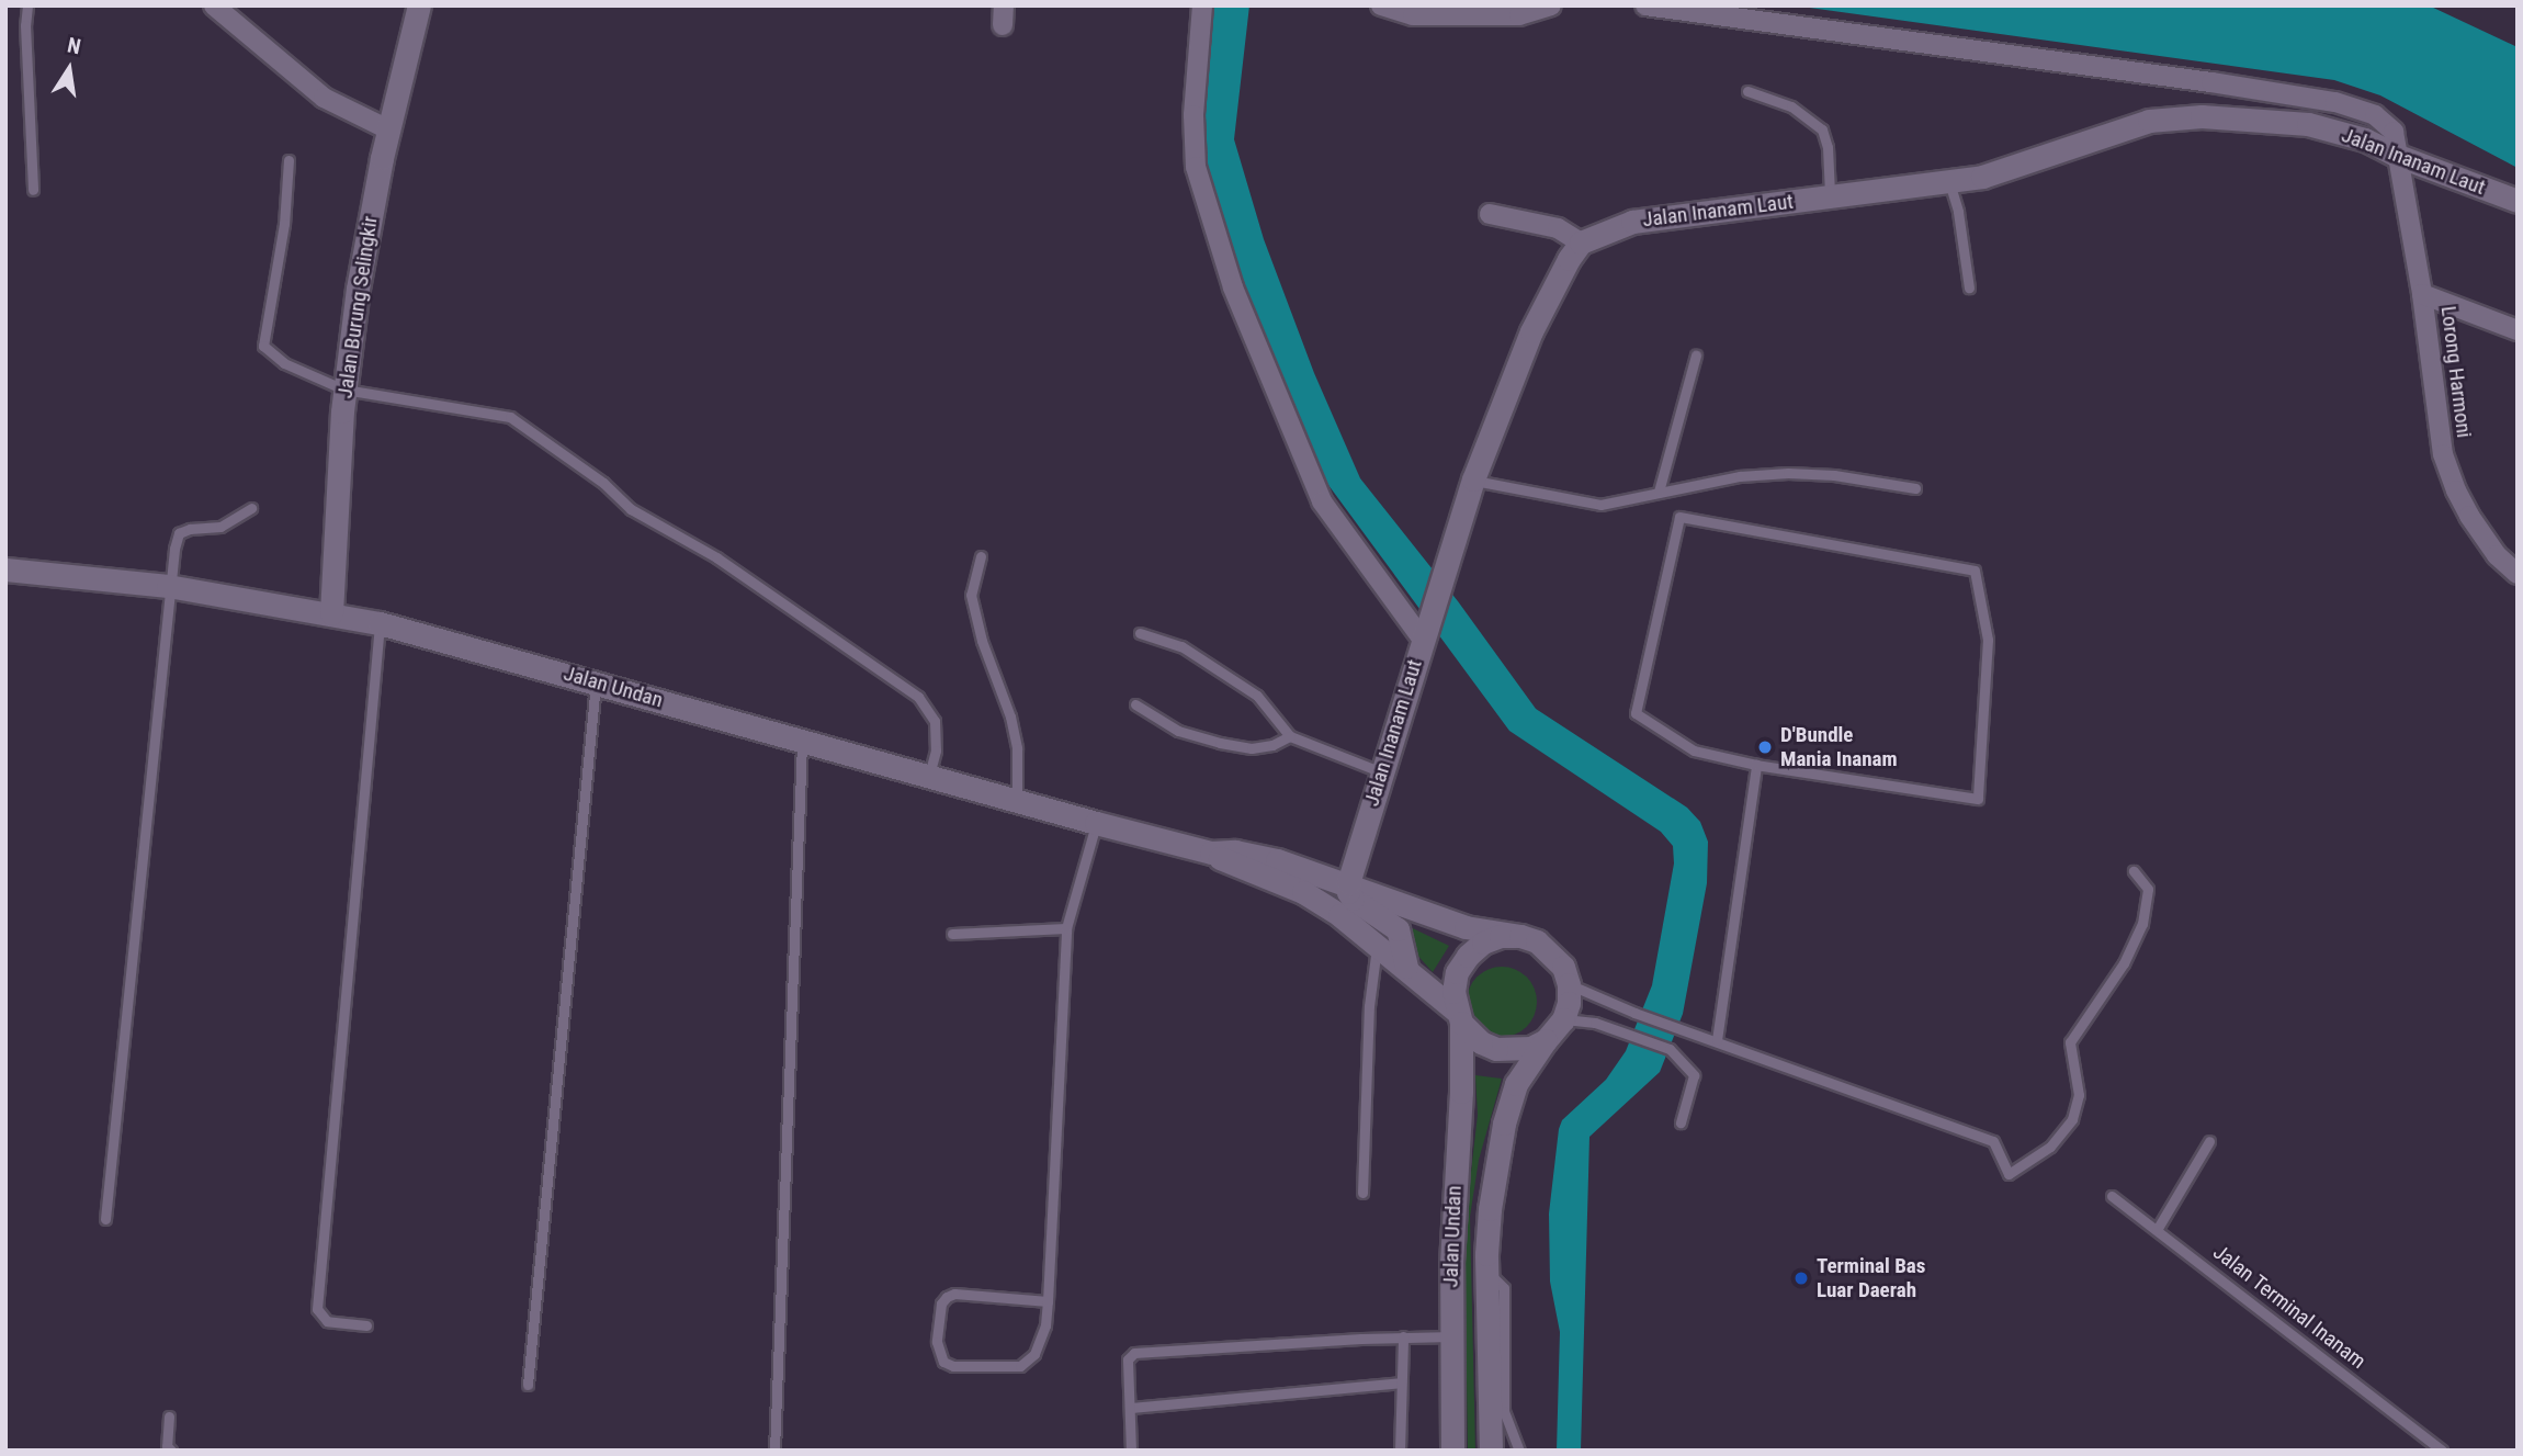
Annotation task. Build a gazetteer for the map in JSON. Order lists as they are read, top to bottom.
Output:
{
  "streets": {
    "street": [
      "Jalan Inanam Laut",
      "Jalan Burung Selingkir",
      "Lorong Harmoni",
      "Jalan Undan"
    ],
    "lane": ["Jalan Terminal Inanam"]
  },
  "crossings": [
    ["Jalan Inanam Laut", "Lorong Harmoni"],
    ["Jalan Inanam Laut", "Jalan Undan"],
    ["Jalan Burung Selingkir", "Jalan Undan"]
  ],
  "places": ["D'Bundle Mania Inanam", "Terminal Bas Luar Daerah"],
  "north": "top"
}
